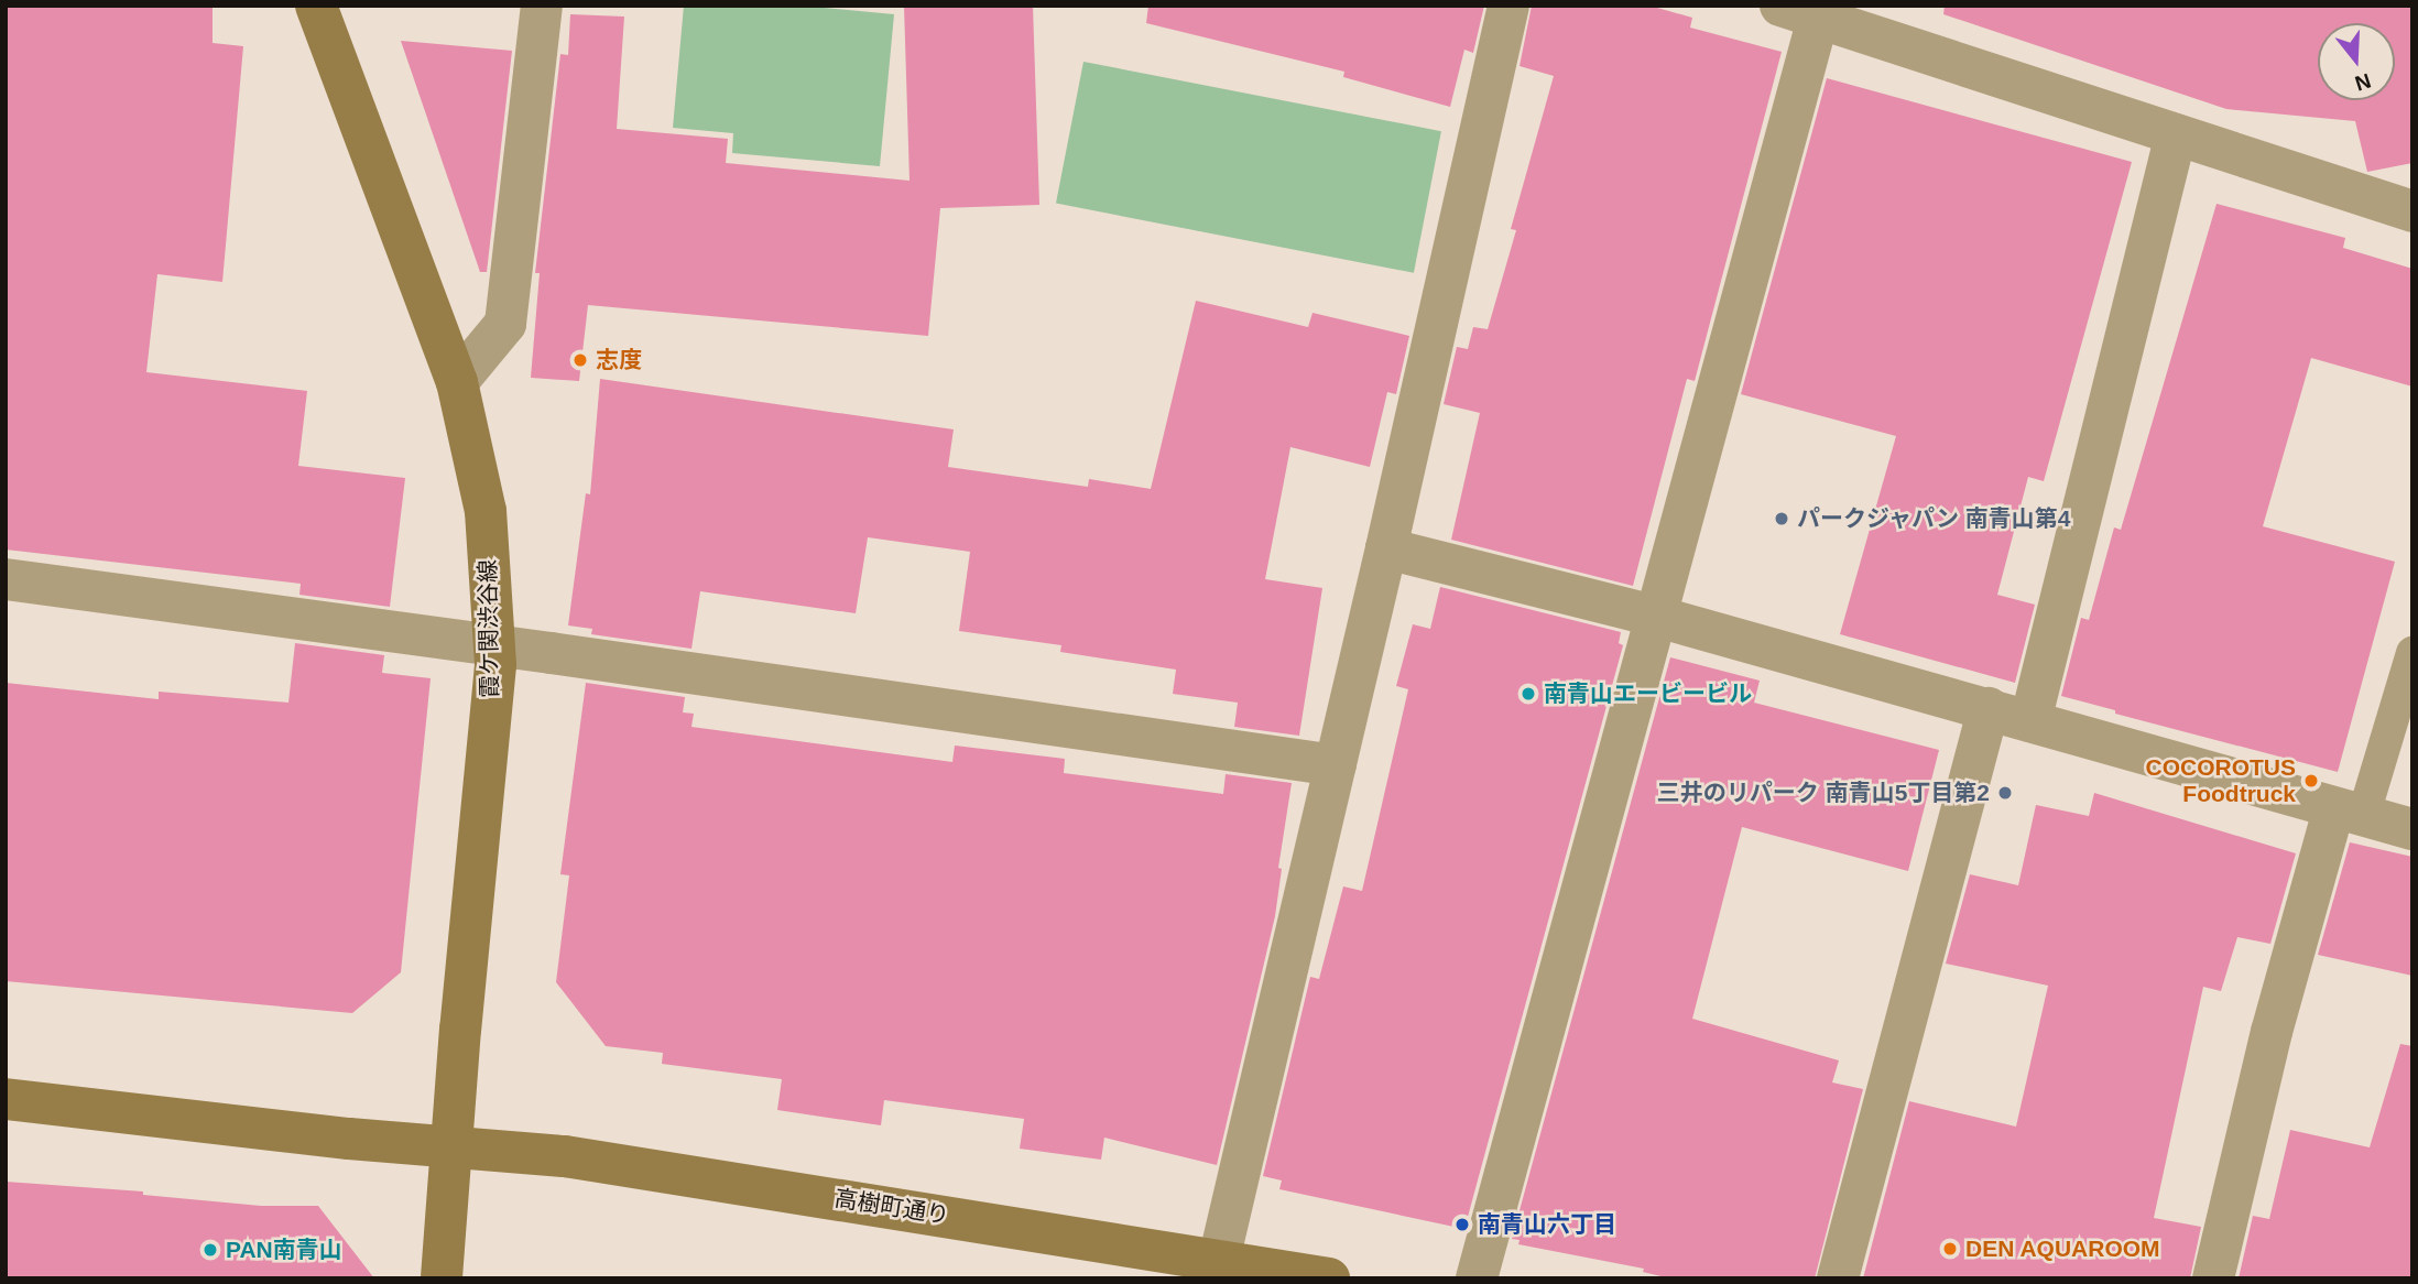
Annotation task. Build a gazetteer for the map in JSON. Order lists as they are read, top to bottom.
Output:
{
  "streets": {
    "street": ["霞ケ関渋谷線", "高樹町通り"]
  },
  "crossings": [
    ["霞ケ関渋谷線", "高樹町通り"]
  ],
  "places": [
    "志度",
    "パークジャパン 南青山第4",
    "南青山エービービル",
    "COCOROTUS Foodtruck",
    "三井のリパーク 南青山5丁目第2",
    "南青山六丁目",
    "DEN AQUAROOM",
    "PAN南青山"
  ],
  "north": "bottom"
}
